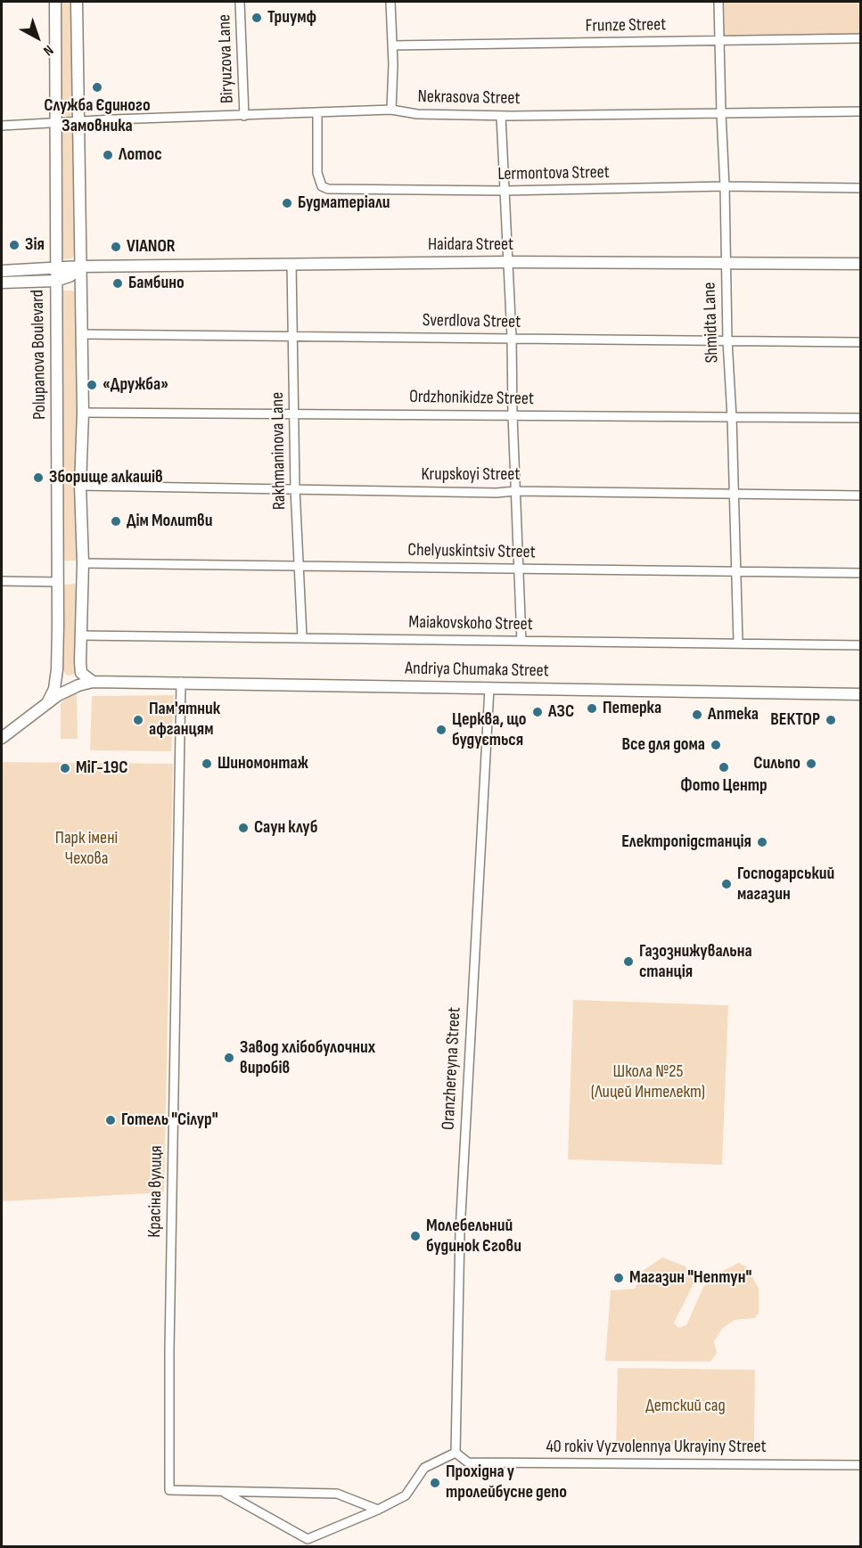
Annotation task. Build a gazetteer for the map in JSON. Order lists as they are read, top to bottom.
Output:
{
  "streets": {
    "street": [
      "Frunze Street",
      "Biryuzova Lane",
      "Nekrasova Street",
      "Lermontova Street",
      "Haidara Street",
      "Sverdlova Street",
      "Shmidta Lane",
      "Polupanova Boulevard",
      "Ordzhonikidze Street",
      "Rakhmaninova Lane",
      "Krupskoyi Street",
      "Chelyuskintsiv Street",
      "Maiakovskoho Street",
      "Andriya Chumaka Street",
      "Oranzhereyna Street",
      "Красіна вулиця",
      "40 rokiv Vyzvolennya Ukrayiny Street"
    ]
  },
  "crossings": [
    ["Frunze Street", "Shmidta Lane"],
    ["Biryuzova Lane", "Nekrasova Street"],
    ["Nekrasova Street", "Lermontova Street"],
    ["Nekrasova Street", "Shmidta Lane"],
    ["Nekrasova Street", "Polupanova Boulevard"],
    ["Lermontova Street", "Shmidta Lane"],
    ["Haidara Street", "Shmidta Lane"],
    ["Haidara Street", "Polupanova Boulevard"],
    ["Haidara Street", "Rakhmaninova Lane"],
    ["Sverdlova Street", "Shmidta Lane"],
    ["Sverdlova Street", "Rakhmaninova Lane"],
    ["Shmidta Lane", "Ordzhonikidze Street"],
    ["Shmidta Lane", "Krupskoyi Street"],
    ["Shmidta Lane", "Chelyuskintsiv Street"],
    ["Shmidta Lane", "Maiakovskoho Street"],
    ["Polupanova Boulevard", "Andriya Chumaka Street"],
    ["Ordzhonikidze Street", "Rakhmaninova Lane"],
    ["Rakhmaninova Lane", "Krupskoyi Street"],
    ["Rakhmaninova Lane", "Chelyuskintsiv Street"],
    ["Rakhmaninova Lane", "Maiakovskoho Street"],
    ["Andriya Chumaka Street", "Oranzhereyna Street"],
    ["Andriya Chumaka Street", "Красіна вулиця"],
    ["Oranzhereyna Street", "40 rokiv Vyzvolennya Ukrayiny Street"]
  ],
  "parks": ["Парк імені Чехова", "Школа №25 (Лицей Интелект)", "Детский сад"],
  "places": [
    "Триумф",
    "Служба Єдиного Замовника",
    "Лотос",
    "Будматеріали",
    "Зія",
    "VIANOR",
    "Бамбино",
    "«Дружба»",
    "Зборище алкашів",
    "Дім Молитви",
    "Петерка",
    "АЗС",
    "Аптека",
    "Пам'ятник афганцям",
    "ВЕКТОР",
    "Церква, що будується",
    "Все для дома",
    "Шиномонтаж",
    "Сильпо",
    "Фото Центр",
    "МіГ-19С",
    "Саун клуб",
    "Електропідстанція",
    "Господарський магазин",
    "Газознижувальна станція",
    "Завод хлібобулочних виробів",
    "Готель \"Сілур\"",
    "Молебельний будинок Єгови",
    "Магазин \"Нептун\"",
    "Прохідна у тролейбусне депо"
  ],
  "north": "bottom right"
}
